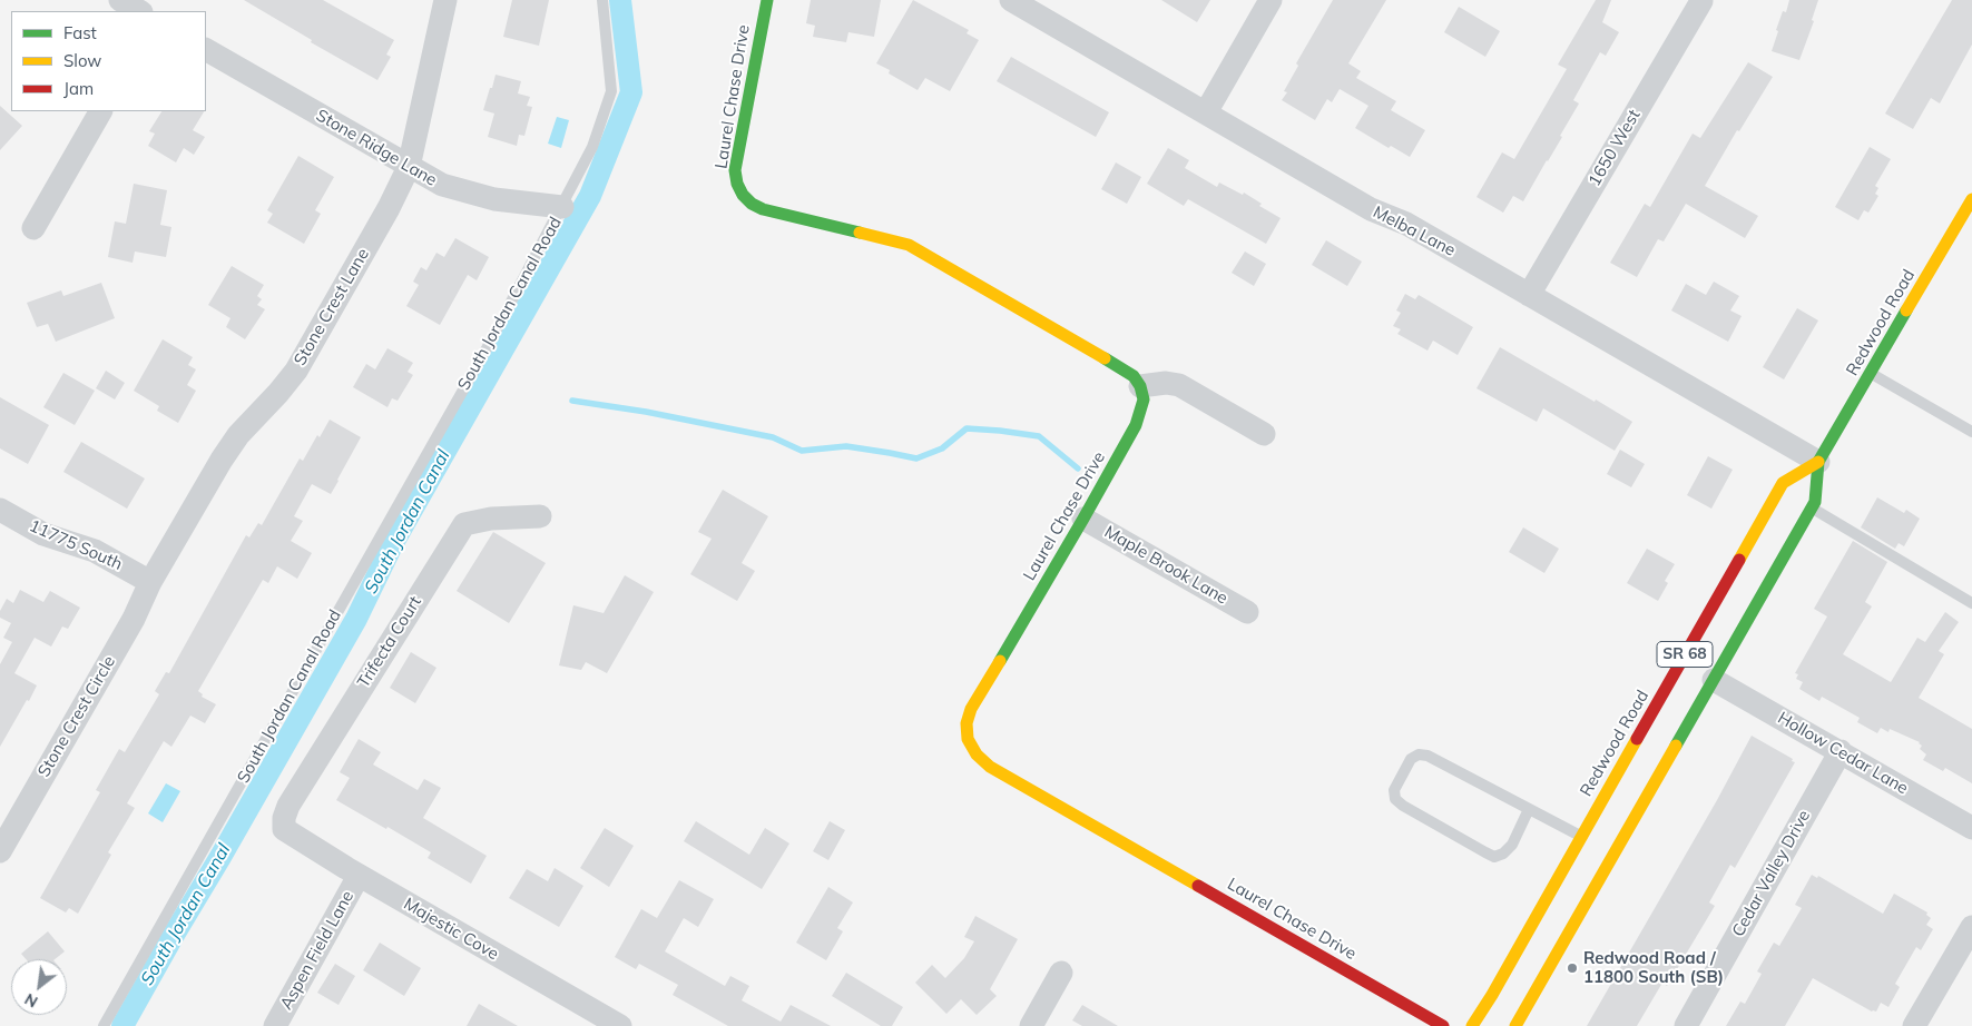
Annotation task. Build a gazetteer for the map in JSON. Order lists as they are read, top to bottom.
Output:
{
  "streets": {
    "main road": ["Laurel Chase Drive", "Redwood Road", "SR 68"],
    "street": [
      "Stone Ridge Lane",
      "1650 West",
      "Melba Lane",
      "Stone Crest Lane",
      "11775 South",
      "Maple Brook Lane",
      "Trifecta Court",
      "Stone Crest Circle",
      "Hollow Cedar Lane",
      "Cedar Valley Drive",
      "Majestic Cove",
      "Aspen Field Lane"
    ],
    "lane": ["South Jordan Canal Road"]
  },
  "crossings": [
    ["Laurel Chase Drive", "Maple Brook Lane"],
    ["Stone Ridge Lane", "South Jordan Canal Road"],
    ["Stone Ridge Lane", "Stone Crest Lane"],
    ["1650 West", "Melba Lane"],
    ["Melba Lane", "Redwood Road"],
    ["Stone Crest Lane", "11775 South"],
    ["Stone Crest Lane", "Stone Crest Circle"],
    ["Redwood Road", "Hollow Cedar Lane"],
    ["11775 South", "Stone Crest Circle"],
    ["Trifecta Court", "Majestic Cove"],
    ["Hollow Cedar Lane", "Cedar Valley Drive"],
    ["Majestic Cove", "Aspen Field Lane"]
  ],
  "water": ["South Jordan Canal"],
  "places": ["Redwood Road / 11800 South (SB)"],
  "legend": ["Fast", "Slow", "Jam"],
  "north": "bottom left"
}
